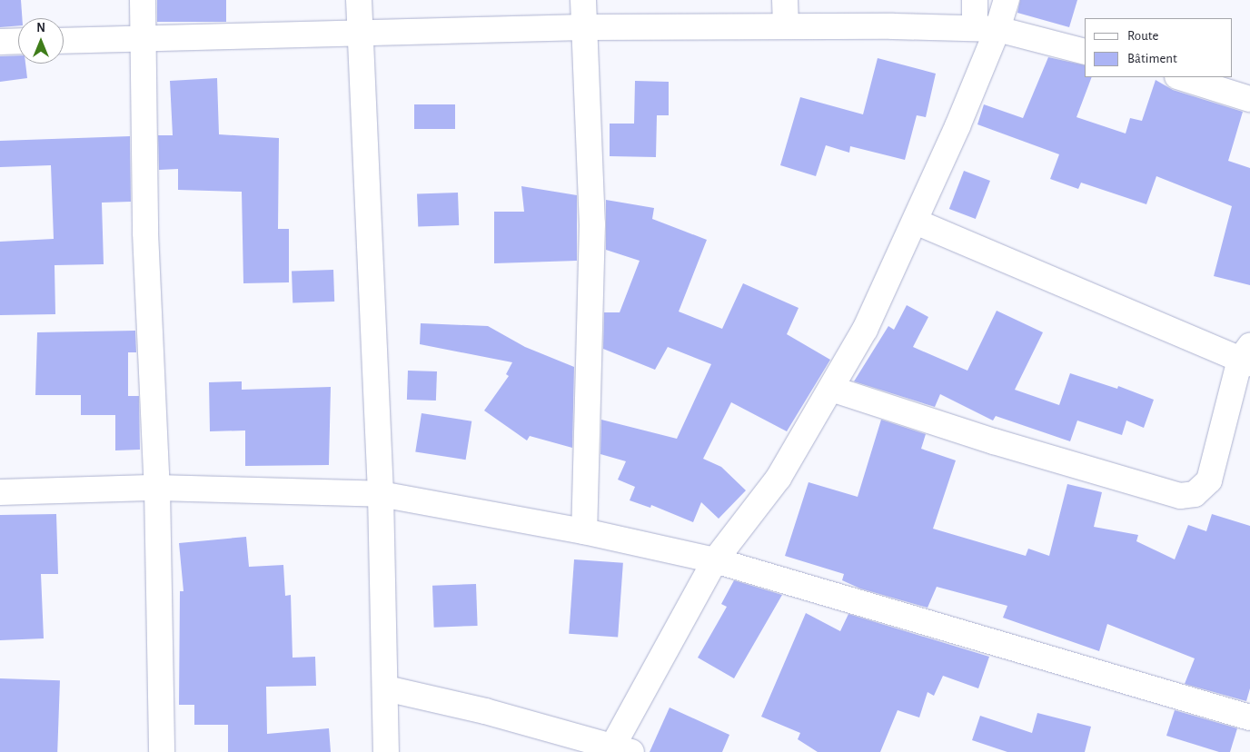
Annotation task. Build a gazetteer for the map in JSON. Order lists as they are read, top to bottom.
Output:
{
  "legend": ["Route", "Bâtiment"],
  "north": "top"
}
